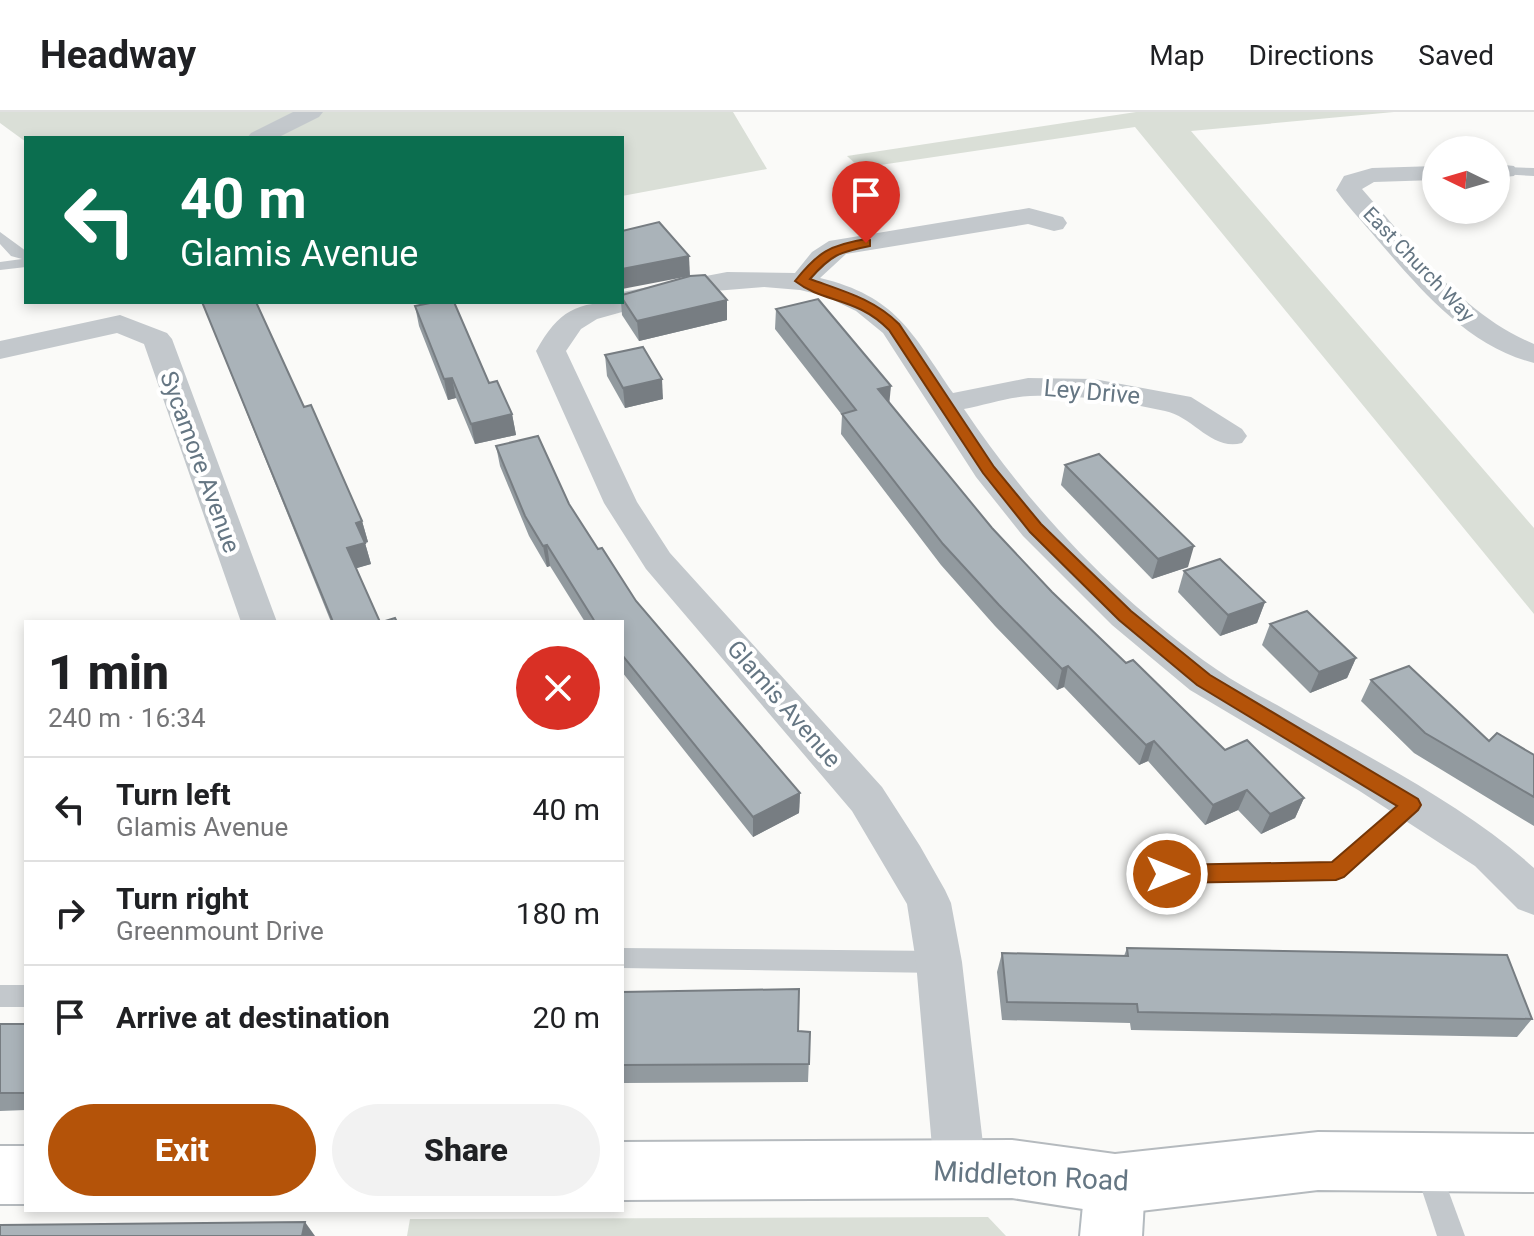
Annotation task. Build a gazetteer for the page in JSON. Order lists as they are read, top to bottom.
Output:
{
  "streets": {
    "main road": ["Middleton Road"],
    "street": [
      "East Church Way",
      "Ley Drive",
      "Sycamore Avenue",
      "Glamis Avenue"
    ]
  },
  "crossings": [
    ["Ley Drive", "Glamis Avenue"],
    ["Glamis Avenue", "Middleton Road"]
  ],
  "north": "left",
  "page": {
    "header": "Headway",
    "nav": ["Map", "Directions", "Saved"],
    "turn": ["40 m", "Glamis Avenue"],
    "heading": ["1 min", "240 m · 16:34"],
    "list": [
      {
        "name": "Turn left",
        "note": "Glamis Avenue",
        "value": "40 m"
      },
      {
        "name": "Turn right",
        "note": "Greenmount Drive",
        "value": "180 m"
      },
      {
        "name": "Arrive at destination",
        "value": "20 m"
      }
    ],
    "buttons": ["Exit", "Share"]
  }
}
